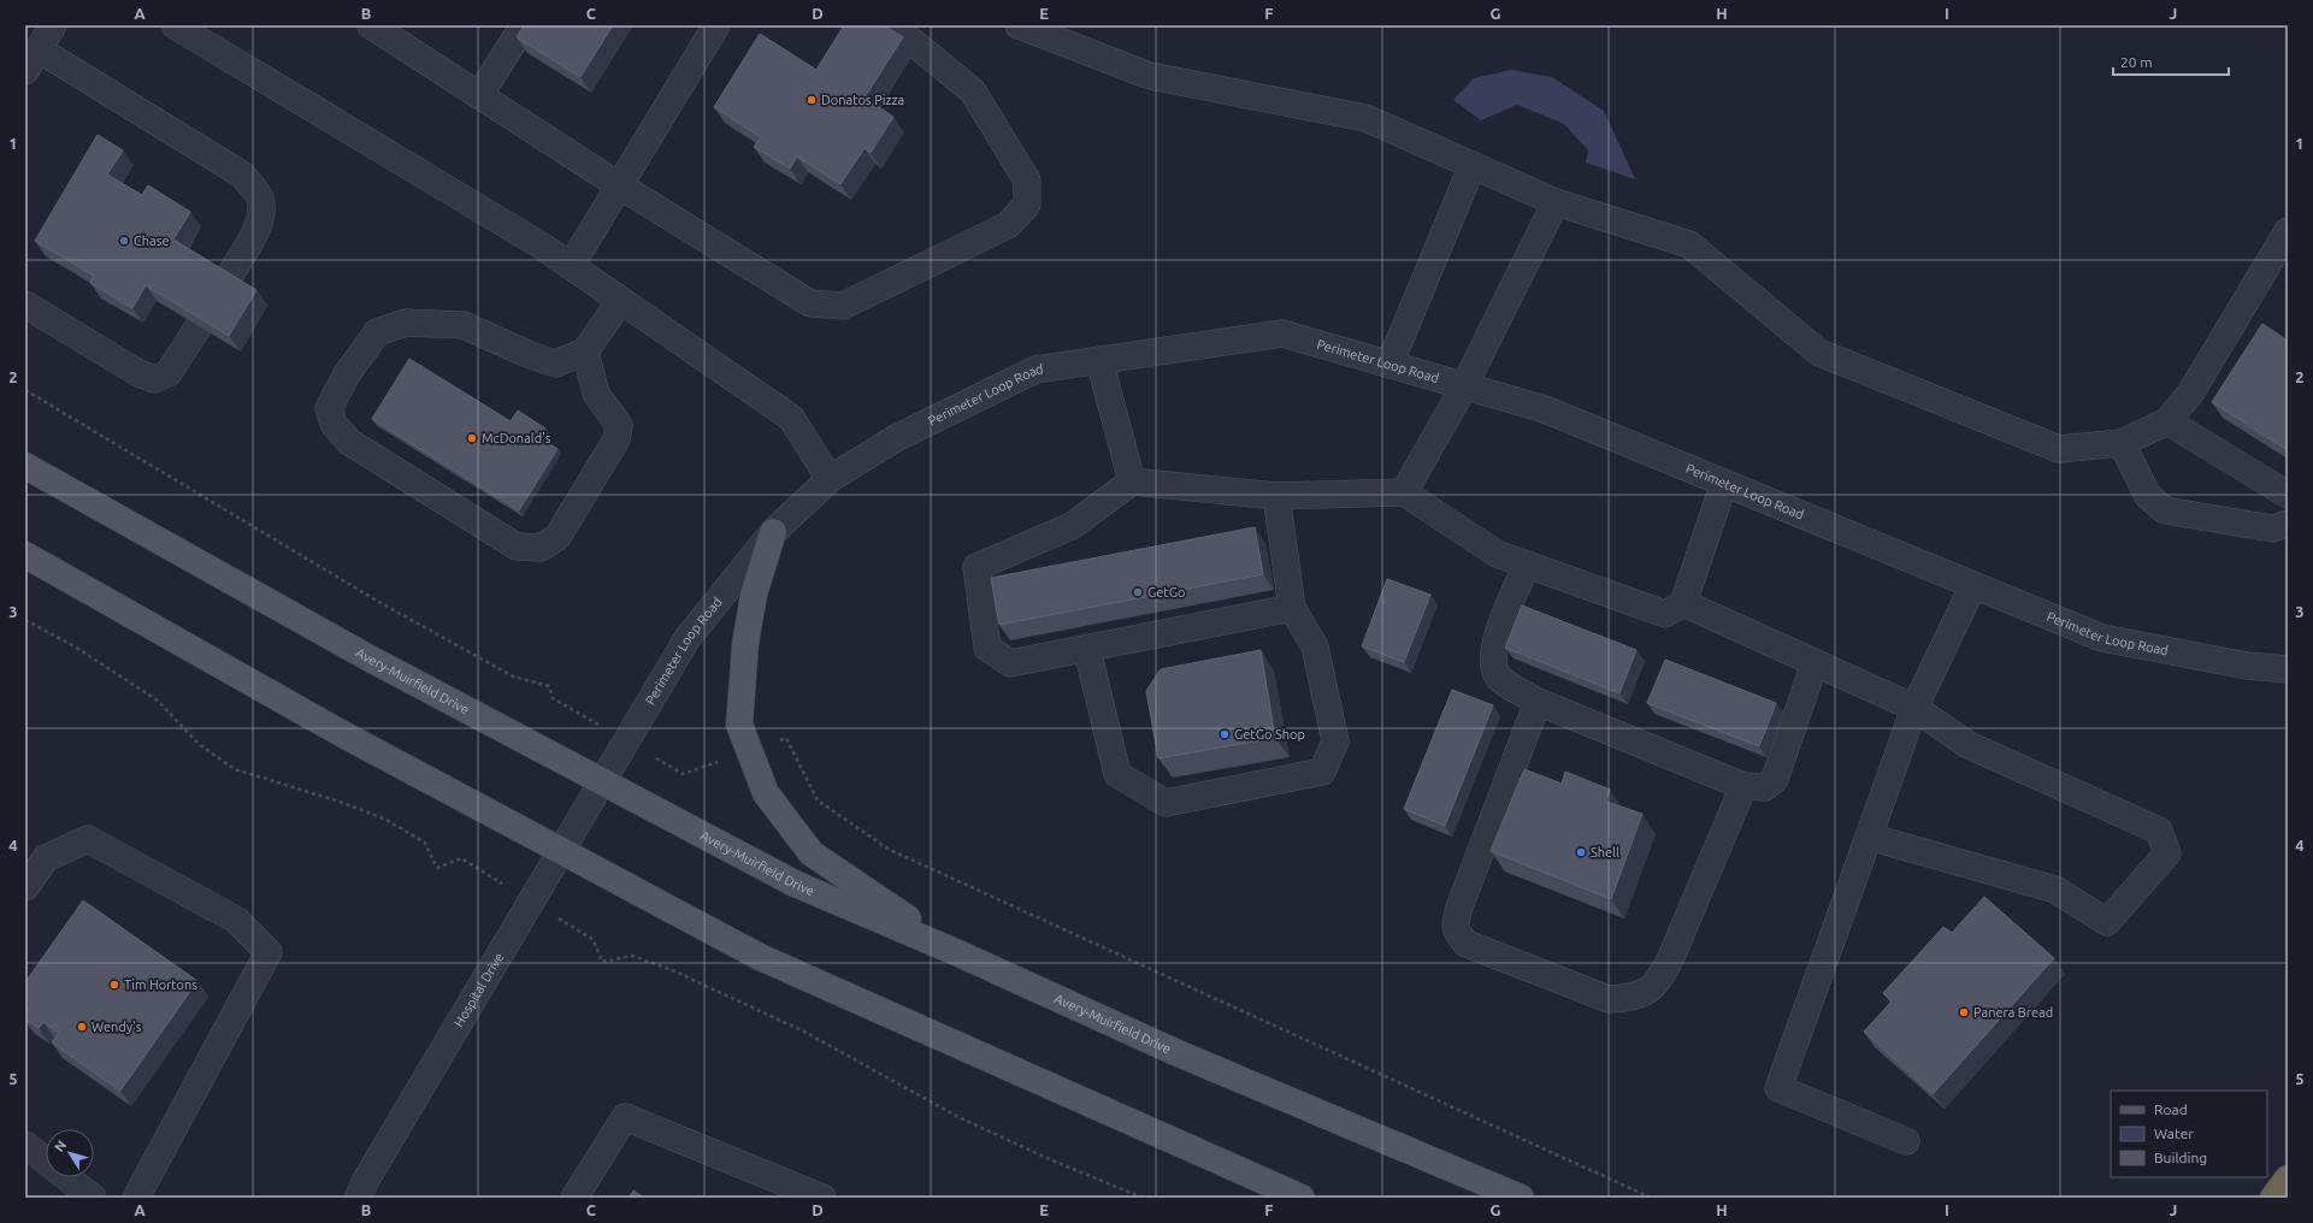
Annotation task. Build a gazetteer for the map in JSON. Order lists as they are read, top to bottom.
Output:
{
  "streets": {
    "main road": ["Avery-Muirfield Drive"],
    "street": ["Perimeter Loop Road", "Hospital Drive"]
  },
  "crossings": [
    ["Perimeter Loop Road", "Avery-Muirfield Drive"],
    ["Perimeter Loop Road", "Hospital Drive"],
    ["Avery-Muirfield Drive", "Hospital Drive"]
  ],
  "places": [
    "Donatos Pizza",
    "Chase",
    "McDonald's",
    "GetGo",
    "GetGo Shop",
    "Shell",
    "Tim Hortons",
    "Panera Bread",
    "Wendy's"
  ],
  "legend": ["Road", "Water", "Building"],
  "scale_bar": "20 m",
  "north": "top left",
  "grid": {
    "columns": [
      "A",
      "B",
      "C",
      "D",
      "E",
      "F",
      "G",
      "H",
      "I",
      "J"
    ],
    "rows": [
      "1",
      "2",
      "3",
      "4",
      "5"
    ]
  }
}
